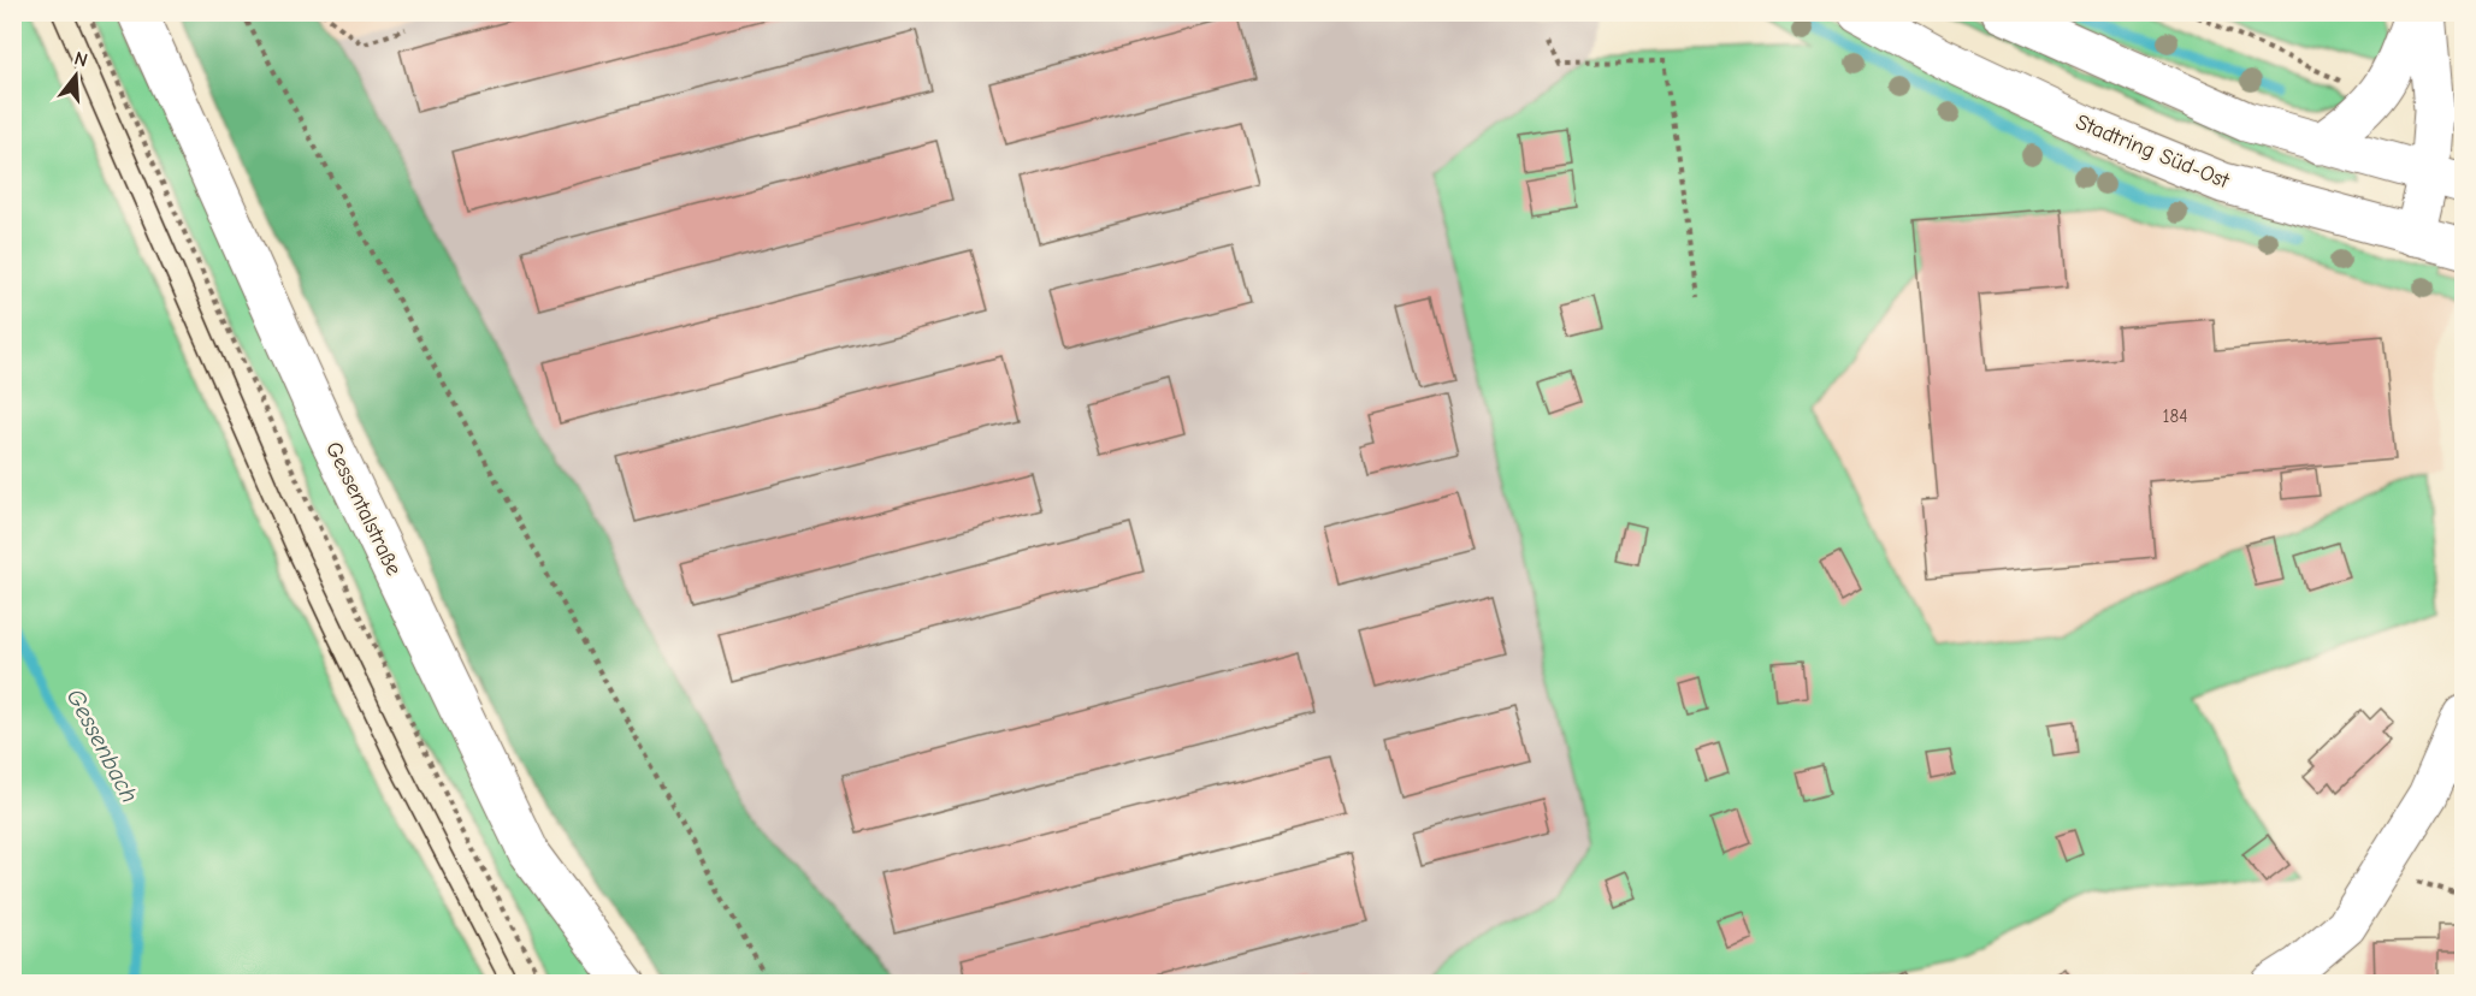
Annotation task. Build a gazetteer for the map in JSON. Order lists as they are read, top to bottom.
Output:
{
  "streets": {
    "main road": ["Stadtring Süd-Ost", "Gessentalstraße"]
  },
  "water": ["Gessenbach"],
  "house_numbers": ["184"],
  "north": "top"
}
